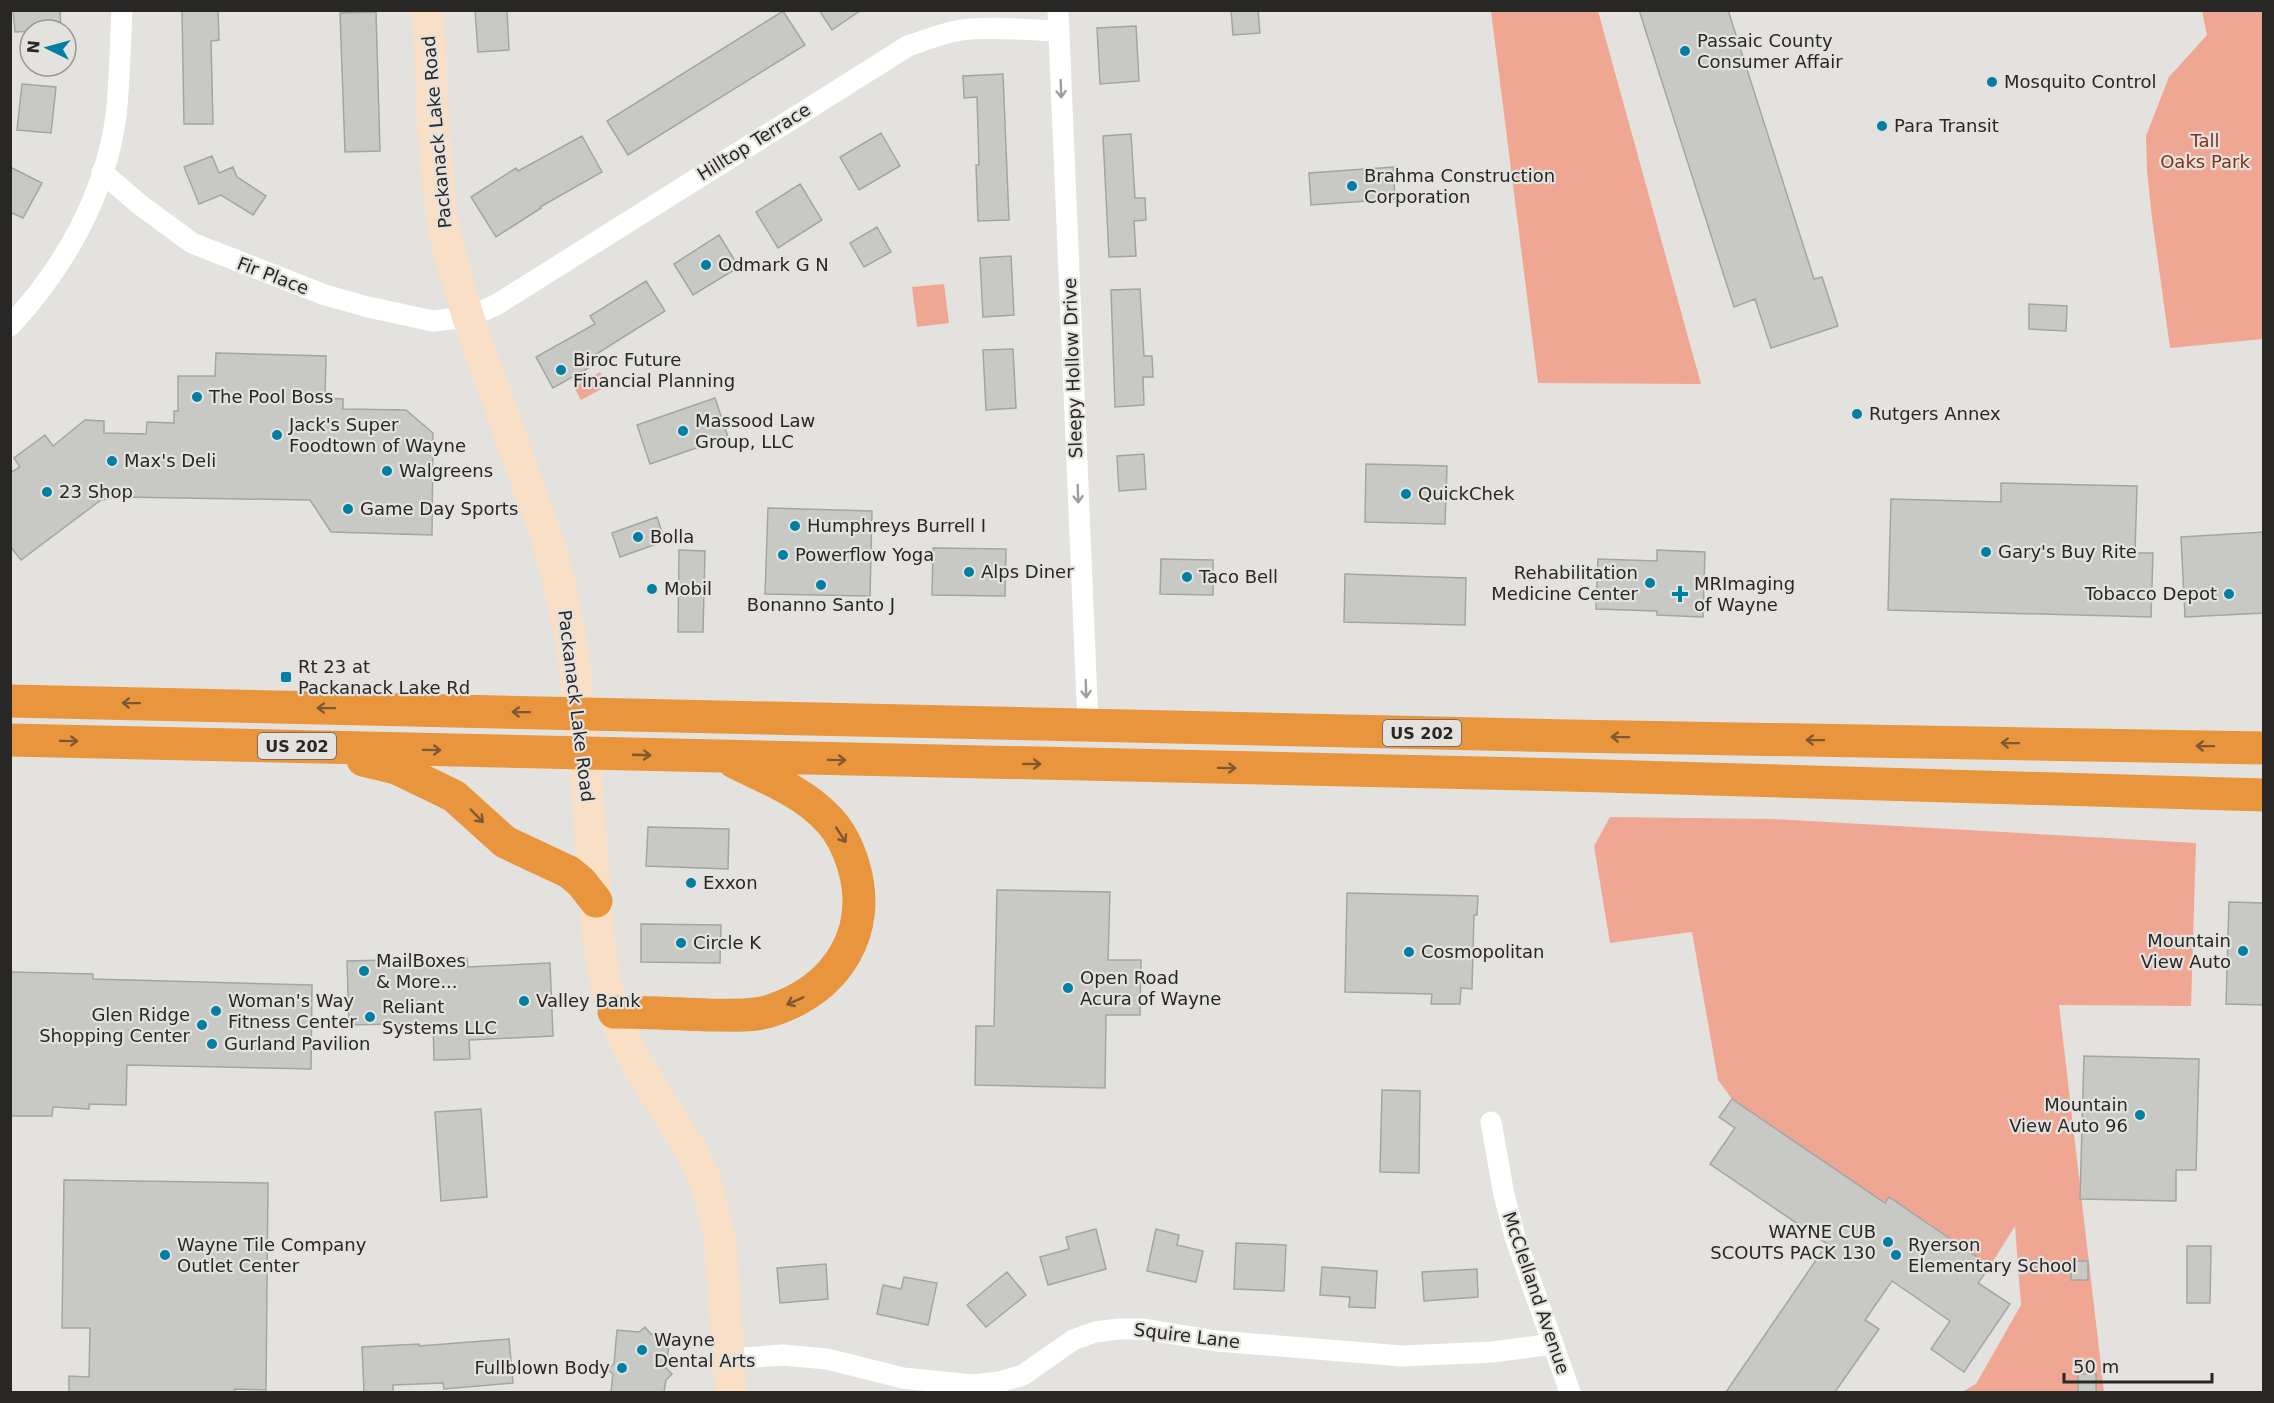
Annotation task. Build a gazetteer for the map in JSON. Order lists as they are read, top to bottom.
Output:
{
  "streets": {
    "highway": ["US 202"],
    "street": [
      "Packanack Lake Road",
      "Hilltop Terrace",
      "Fir Place",
      "Sleepy Hollow Drive",
      "McClelland Avenue",
      "Squire Lane"
    ]
  },
  "crossings": [
    ["Packanack Lake Road", "Hilltop Terrace"],
    ["Packanack Lake Road", "Fir Place"],
    ["Packanack Lake Road", "US 202"],
    ["Packanack Lake Road", "Squire Lane"],
    ["Hilltop Terrace", "Fir Place"],
    ["Hilltop Terrace", "Sleepy Hollow Drive"],
    ["Sleepy Hollow Drive", "US 202"],
    ["McClelland Avenue", "Squire Lane"]
  ],
  "one_way": ["Sleepy Hollow Drive"],
  "parks": ["Tall Oaks Park"],
  "places": {
    "other": [
      "Passaic County Consumer Affair",
      "Mosquito Control",
      "Para Transit",
      "Brahma Construction Corporation",
      "Odmark G N",
      "Biroc Future Financial Planning",
      "The Pool Boss",
      "Rutgers Annex",
      "Massood Law Group, LLC",
      "Jack's Super Foodtown of Wayne",
      "Max's Deli",
      "Walgreens",
      "23 Shop",
      "QuickChek",
      "Game Day Sports",
      "Humphreys Burrell I",
      "Bolla",
      "Gary's Buy Rite",
      "Powerflow Yoga",
      "Alps Diner",
      "Taco Bell",
      "Rehabilitation Medicine Center",
      "Bonanno Santo J",
      "Mobil",
      "Tobacco Depot",
      "Exxon",
      "Circle K",
      "Mountain View Auto",
      "Cosmopolitan",
      "MailBoxes & More...",
      "Open Road Acura of Wayne",
      "Valley Bank",
      "Woman's Way Fitness Center",
      "Reliant Systems LLC",
      "Glen Ridge Shopping Center",
      "Gurland Pavilion",
      "Mountain View Auto 96",
      "WAYNE CUB SCOUTS PACK 130",
      "Wayne Tile Company Outlet Center",
      "Ryerson Elementary School",
      "Wayne Dental Arts",
      "Fullblown Body"
    ],
    "health": ["MRImaging of Wayne"],
    "transit": ["Rt 23 at Packanack Lake Rd"]
  },
  "scale_bar": "50 m",
  "north": "left"
}
